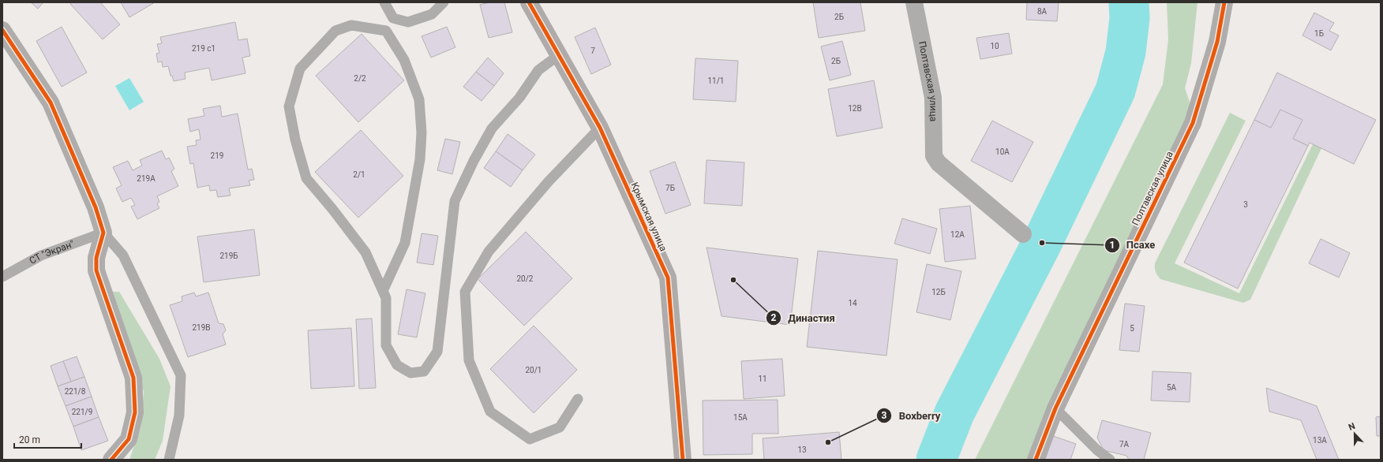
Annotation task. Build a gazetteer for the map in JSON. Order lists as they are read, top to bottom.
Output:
{
  "streets": {
    "street": ["Полтавская улица", "Крымская улица"],
    "lane": ["СТ \"Экран\""]
  },
  "places": ["Псахе", "Династия", "Boxberry"],
  "house_numbers": [
    "8А",
    "2Б",
    "1Б",
    "10",
    "219 с1",
    "7",
    "2Б",
    "2/2",
    "11/1",
    "12В",
    "10А",
    "219",
    "2/1",
    "219А",
    "7Б",
    "3",
    "12А",
    "219Б",
    "20/2",
    "12Б",
    "14",
    "219В",
    "5",
    "20/1",
    "11",
    "5А",
    "221/8",
    "221/9",
    "15А",
    "13А",
    "7А",
    "13"
  ],
  "scale_bar": "20 m",
  "north": "top"
}
